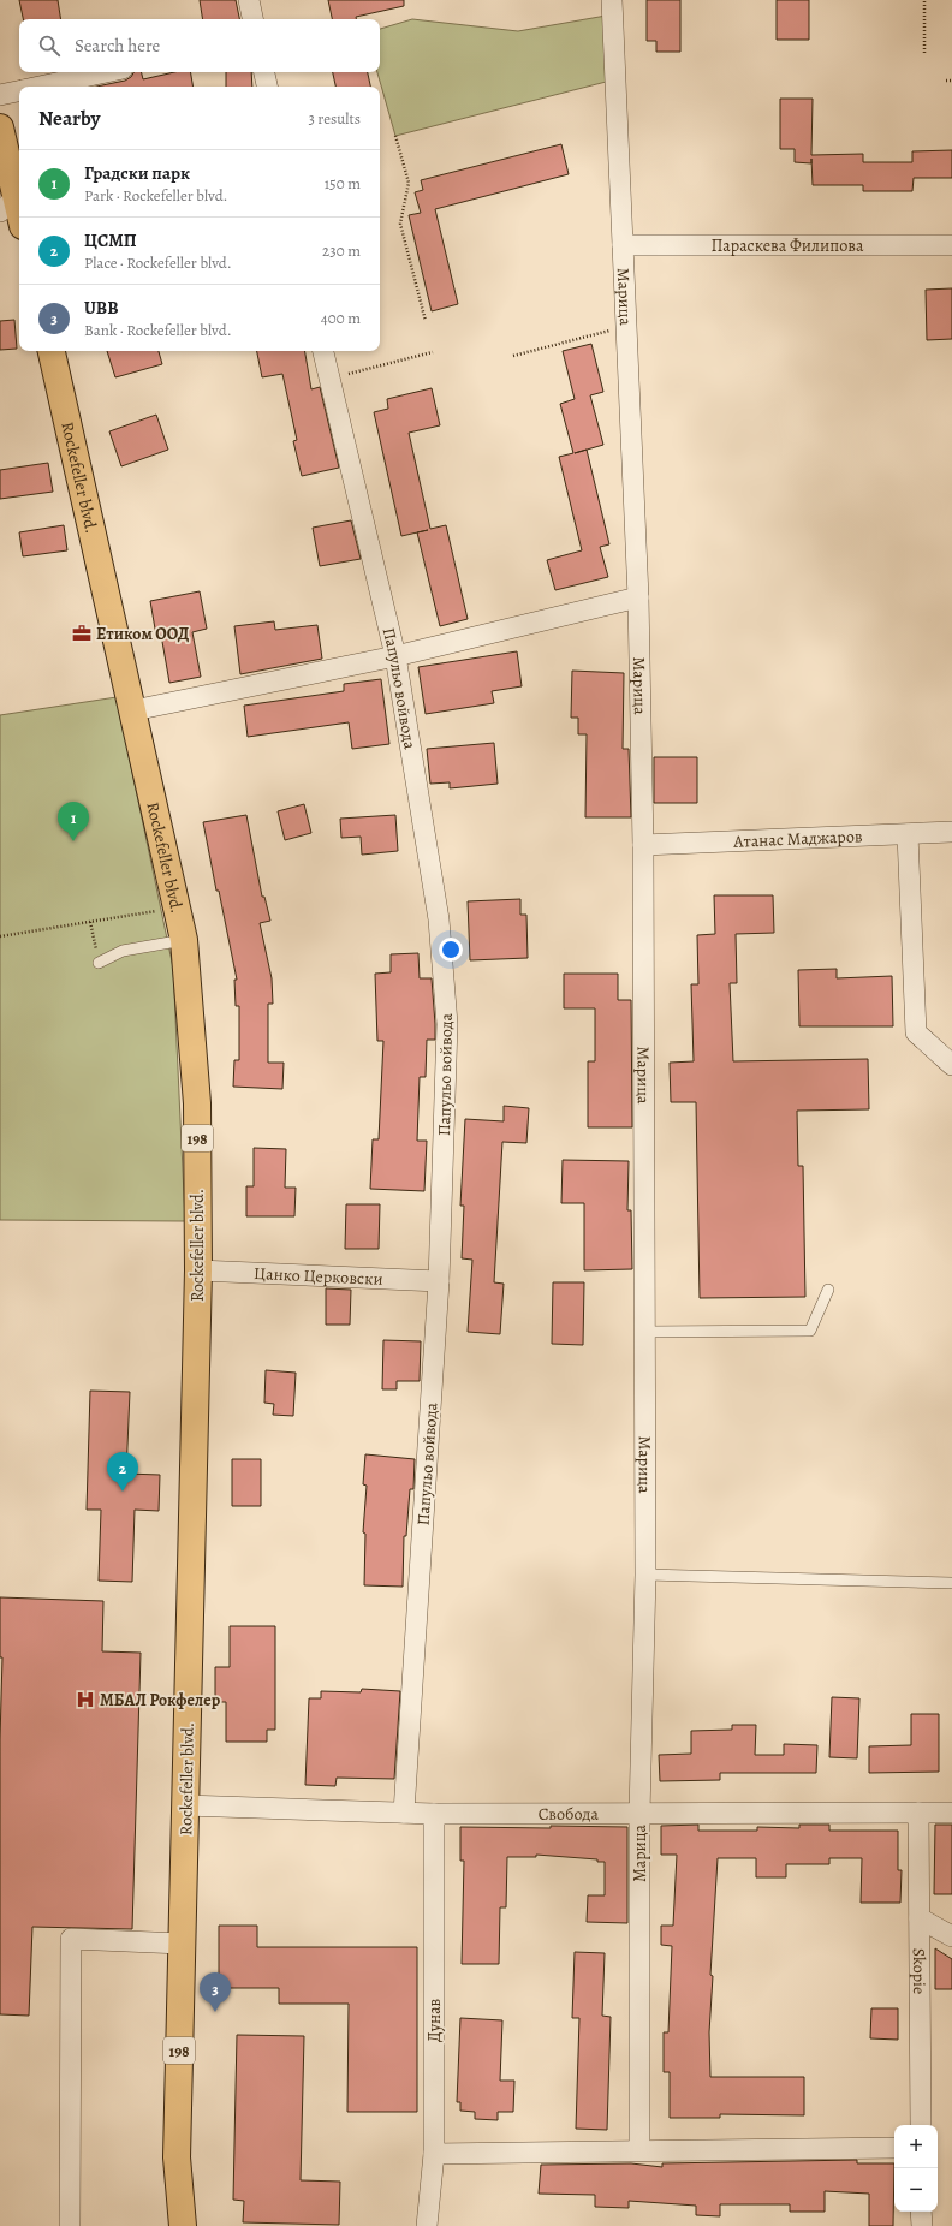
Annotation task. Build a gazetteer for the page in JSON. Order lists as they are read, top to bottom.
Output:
{
  "streets": {
    "main road": ["Rockefeller blvd.", "198"],
    "street": [
      "Параскева Филипова",
      "Марица",
      "Папульо войвода",
      "Атанас Маджаров",
      "Цанко Церковски",
      "Свобода",
      "Skopie",
      "Дунав"
    ]
  },
  "crossings": [
    ["Параскева Филипова", "Марица"],
    ["Марица", "Атанас Маджаров"],
    ["Марица", "Свобода"],
    ["Rockefeller blvd.", "Цанко Церковски"],
    ["Rockefeller blvd.", "Свобода"],
    ["Папульо войвода", "Цанко Церковски"],
    ["Папульо войвода", "Свобода"],
    ["Свобода", "Skopie"],
    ["Свобода", "Дунав"]
  ],
  "places": {
    "office": ["Етиком ООД"],
    "hospital": ["МБАЛ Рокфелер"]
  },
  "page": {
    "search": "Search here",
    "heading": ["Nearby", "3 results"],
    "list": [
      {
        "mark": "1",
        "name": "Градски парк",
        "note": "Park · Rockefeller blvd.",
        "value": "150 m"
      },
      {
        "mark": "2",
        "name": "ЦСМП",
        "note": "Place · Rockefeller blvd.",
        "value": "230 m"
      },
      {
        "mark": "3",
        "name": "UBB",
        "note": "Bank · Rockefeller blvd.",
        "value": "400 m"
      }
    ],
    "pins": ["1", "2", "3"],
    "map_buttons": ["+", "−"]
  }
}
